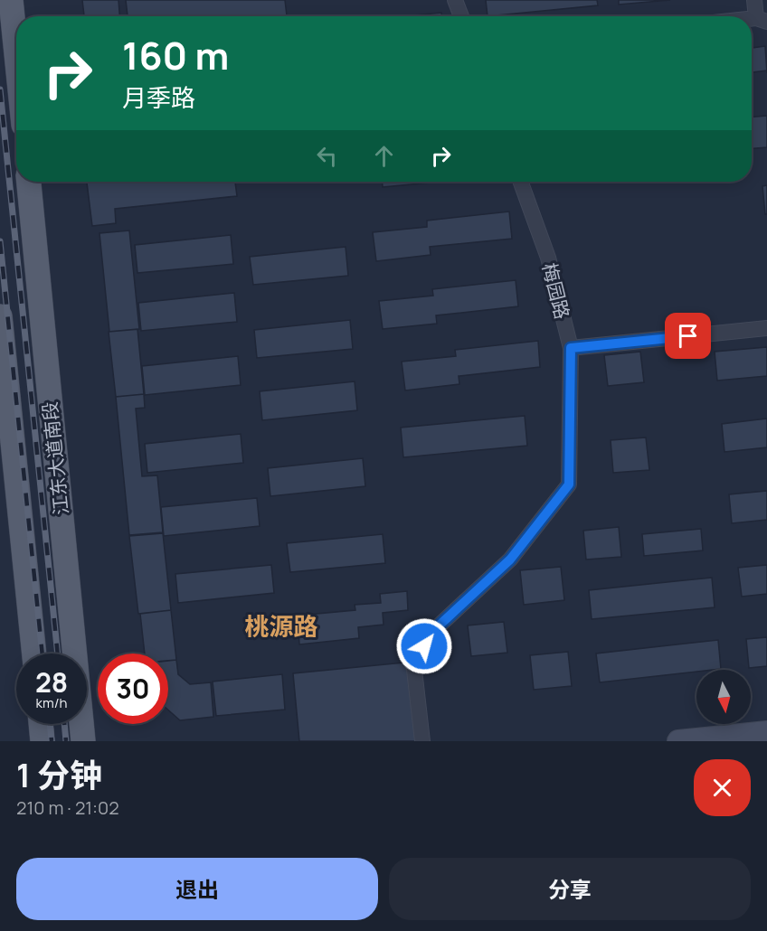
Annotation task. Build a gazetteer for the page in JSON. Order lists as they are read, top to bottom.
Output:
{
  "streets": {
    "main road": ["江东大道南段"],
    "street": ["梅园路"]
  },
  "districts": ["桃源路"],
  "north": "bottom",
  "page": {
    "turn": ["160 m", "月季路"],
    "speed": "28 km/h",
    "limit": "30",
    "heading": ["1 分钟", "210 m · 21:02"],
    "buttons": ["退出", "分享"]
  }
}
